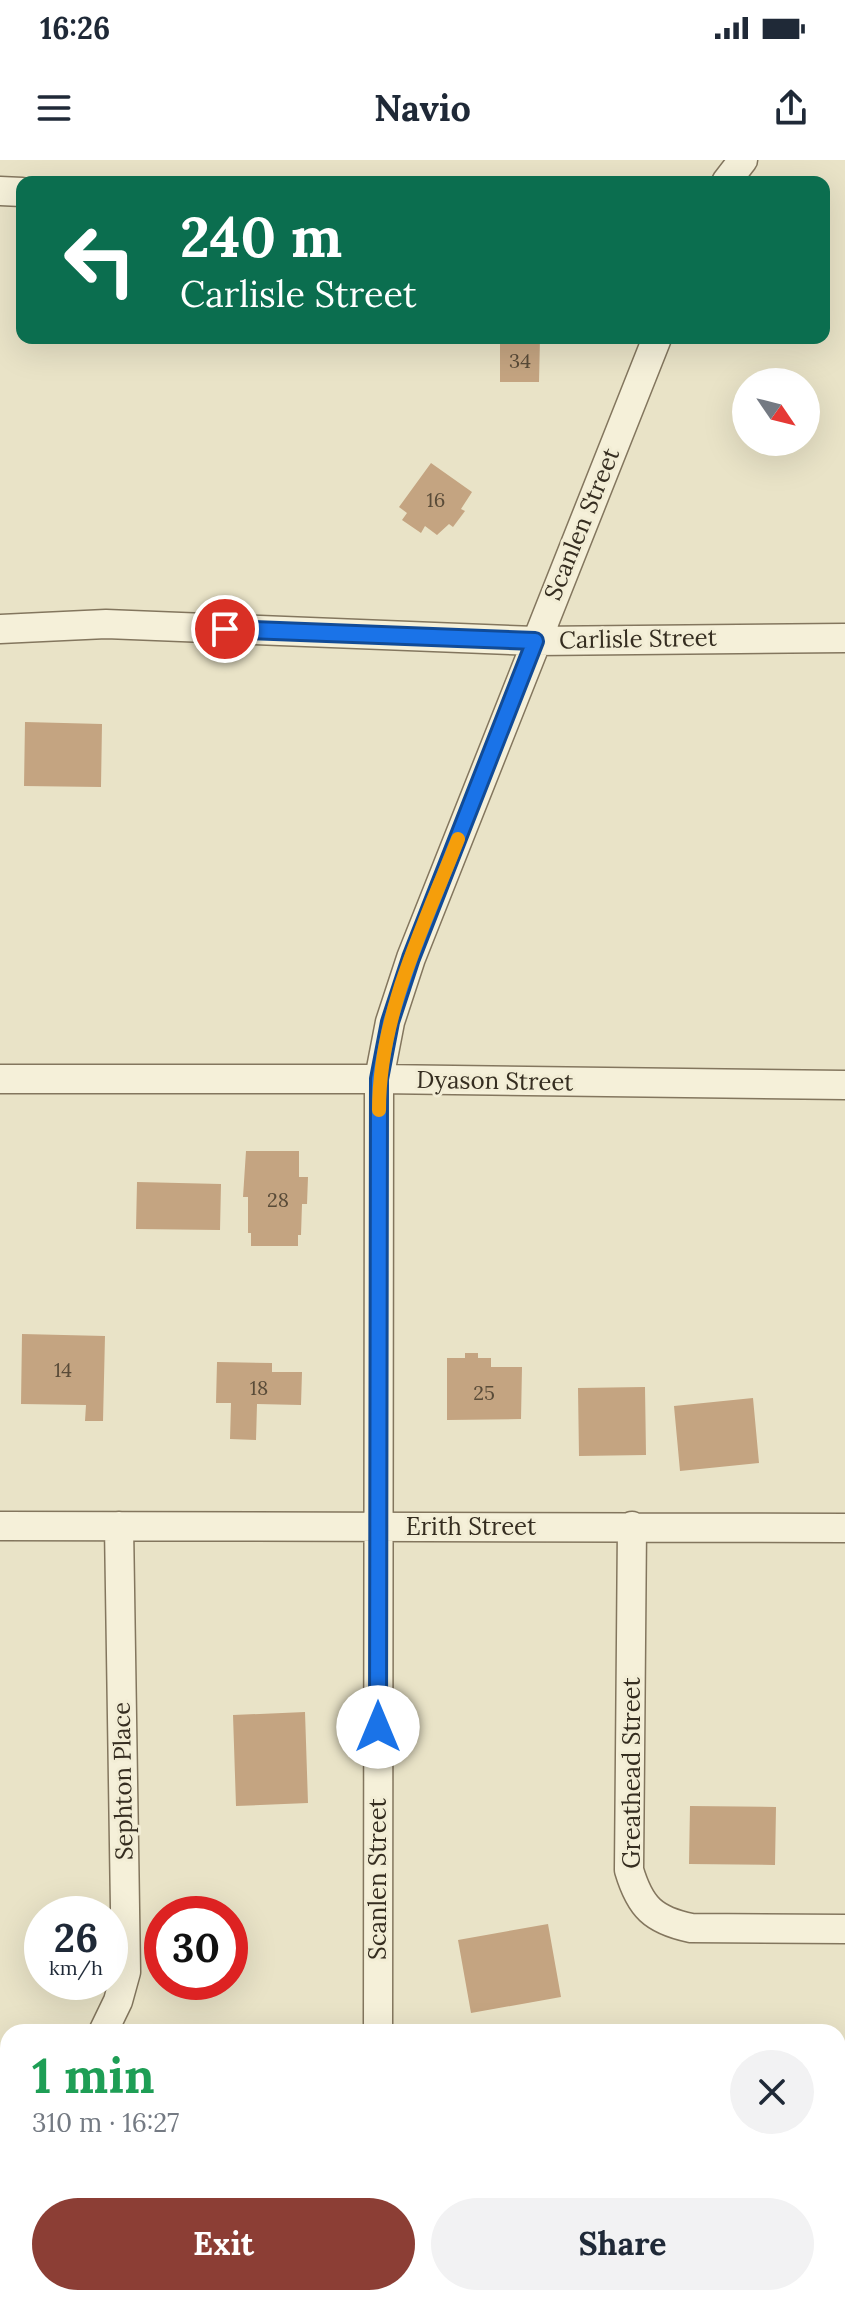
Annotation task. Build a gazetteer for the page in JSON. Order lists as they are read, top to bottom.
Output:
{
  "streets": {
    "street": [
      "Scanlen Street",
      "Carlisle Street",
      "Dyason Street",
      "Erith Street",
      "Greathead Street",
      "Sephton Place"
    ]
  },
  "crossings": [
    ["Scanlen Street", "Carlisle Street"],
    ["Scanlen Street", "Dyason Street"],
    ["Scanlen Street", "Erith Street"],
    ["Erith Street", "Greathead Street"],
    ["Erith Street", "Sephton Place"]
  ],
  "house_numbers": [
    "34",
    "16",
    "28",
    "14",
    "18",
    "25"
  ],
  "north": "bottom right",
  "page": {
    "status": "16:26",
    "header": "Navio",
    "turn": ["240 m", "Carlisle Street"],
    "speed": "26 km/h",
    "limit": "30",
    "heading": ["1 min", "310 m · 16:27"],
    "buttons": ["Exit", "Share"]
  }
}
